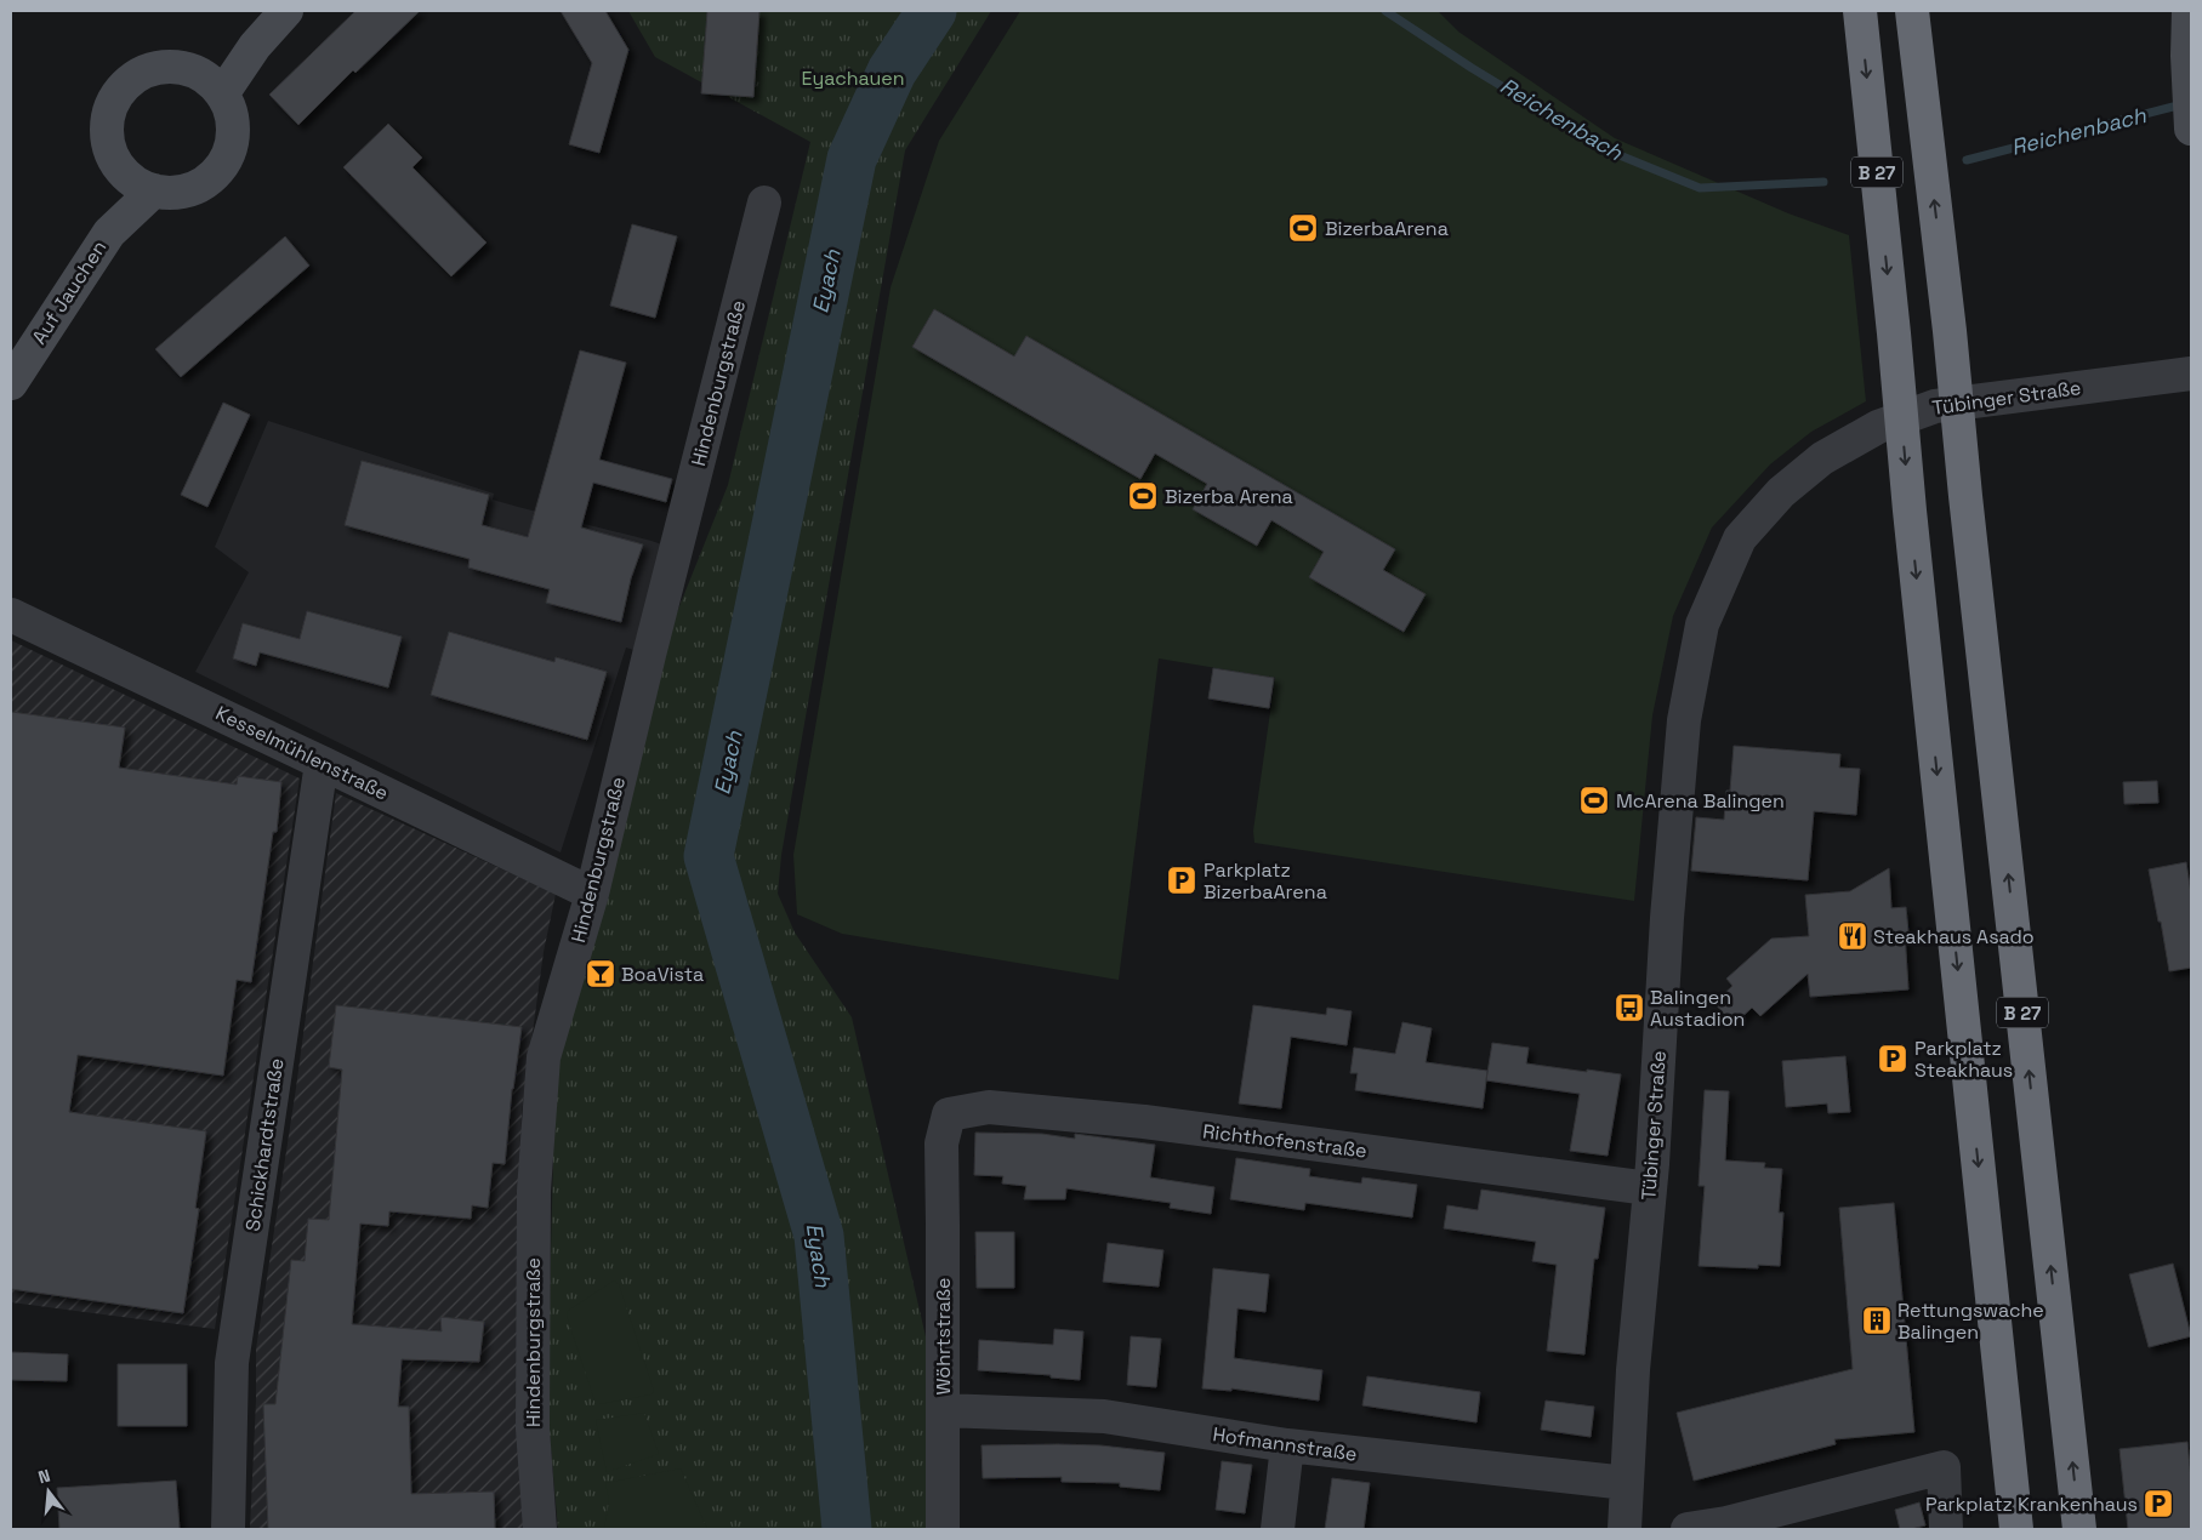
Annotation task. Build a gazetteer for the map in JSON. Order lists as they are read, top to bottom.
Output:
{
  "streets": {
    "highway": ["B 27"],
    "main road": ["Auf Jauchen"],
    "street": [
      "Hindenburgstraße",
      "Tübinger Straße",
      "Kesselmühlenstraße",
      "Richthofenstraße",
      "Schickhardtstraße",
      "Wöhrtstraße",
      "Hofmannstraße"
    ]
  },
  "crossings": [
    ["Hindenburgstraße", "Kesselmühlenstraße"],
    ["Tübinger Straße", "Richthofenstraße"],
    ["Tübinger Straße", "Hofmannstraße"],
    ["Kesselmühlenstraße", "Schickhardtstraße"],
    ["Richthofenstraße", "Wöhrtstraße"],
    ["Wöhrtstraße", "Hofmannstraße"]
  ],
  "water": ["Reichenbach", "Eyach"],
  "parks": ["Eyachauen"],
  "places": {
    "sports": ["BizerbaArena", "Bizerba Arena", "McArena Balingen"],
    "parking": ["Parkplatz BizerbaArena", "Parkplatz Steakhaus", "Parkplatz Krankenhaus"],
    "restaurant": ["Steakhaus Asado"],
    "bar": ["BoaVista"],
    "bus stop": ["Balingen Austadion"],
    "building": ["Rettungswache Balingen"]
  },
  "north": "top"
}
